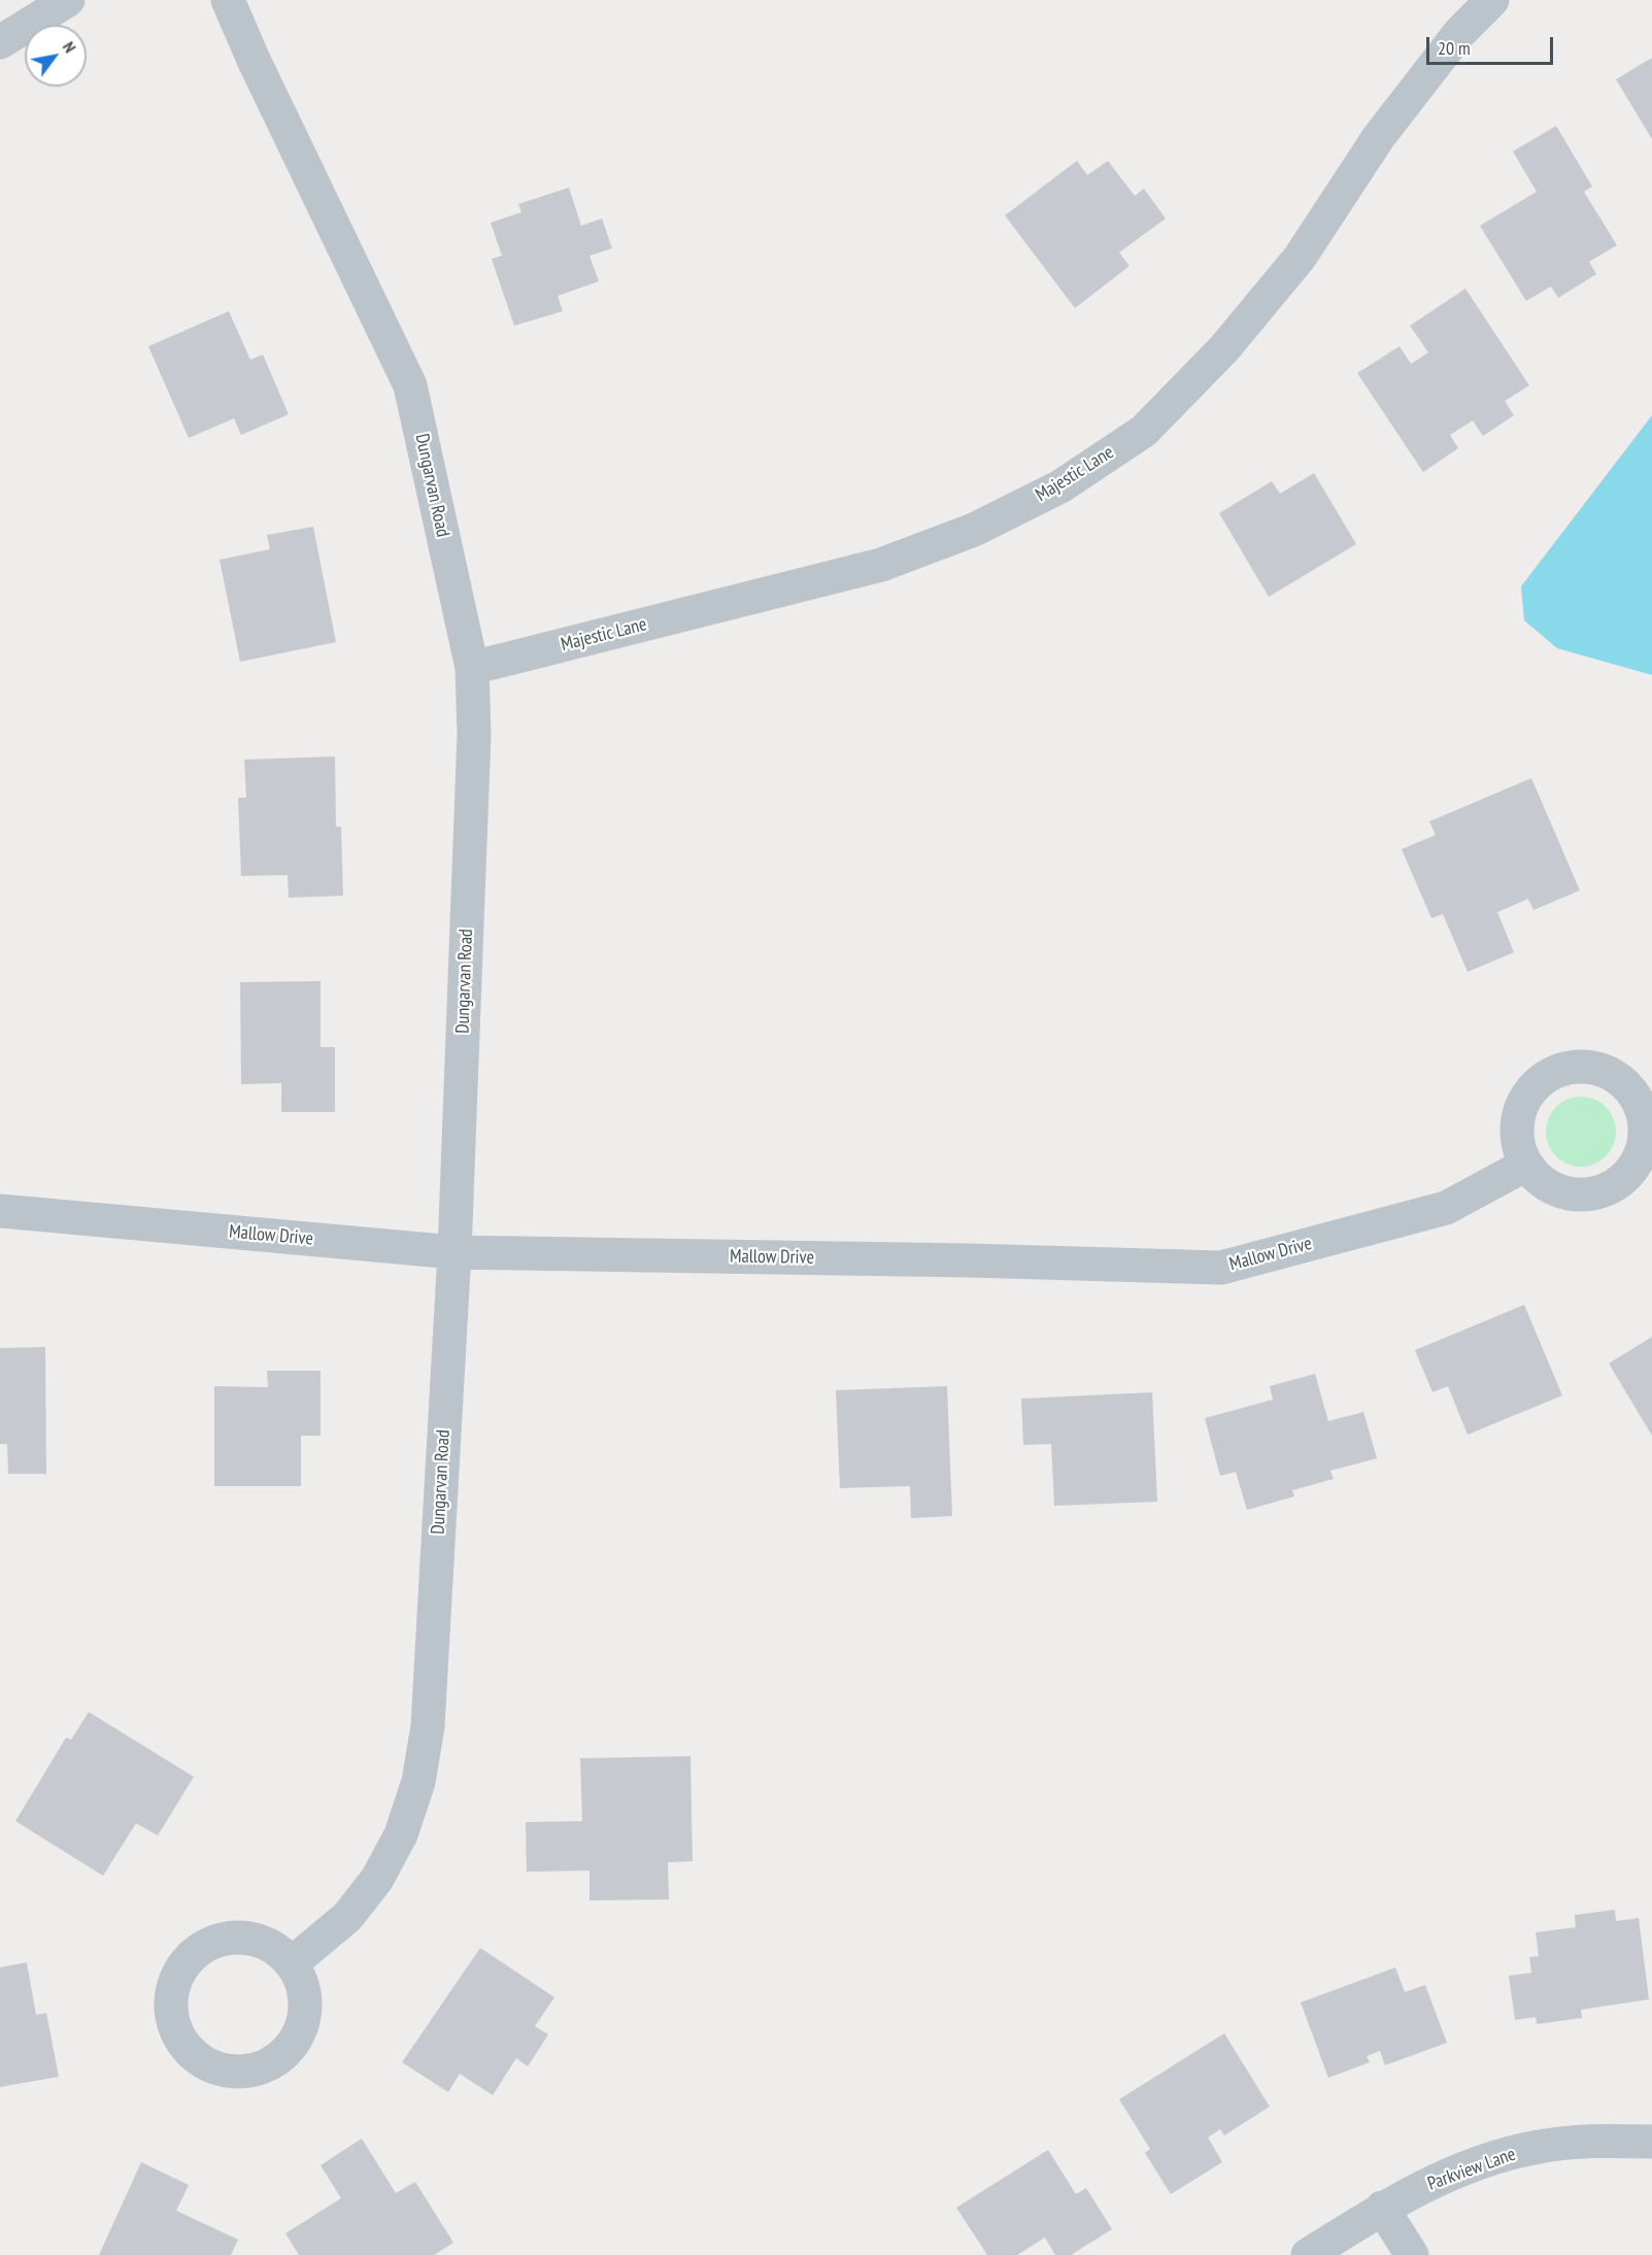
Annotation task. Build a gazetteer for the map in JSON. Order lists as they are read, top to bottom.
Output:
{
  "streets": {
    "street": [
      "Majestic Lane",
      "Dungarvan Road",
      "Mallow Drive",
      "Parkview Lane"
    ]
  },
  "crossings": [
    ["Majestic Lane", "Dungarvan Road"],
    ["Dungarvan Road", "Mallow Drive"]
  ],
  "scale_bar": "20 m",
  "north": "top right"
}
